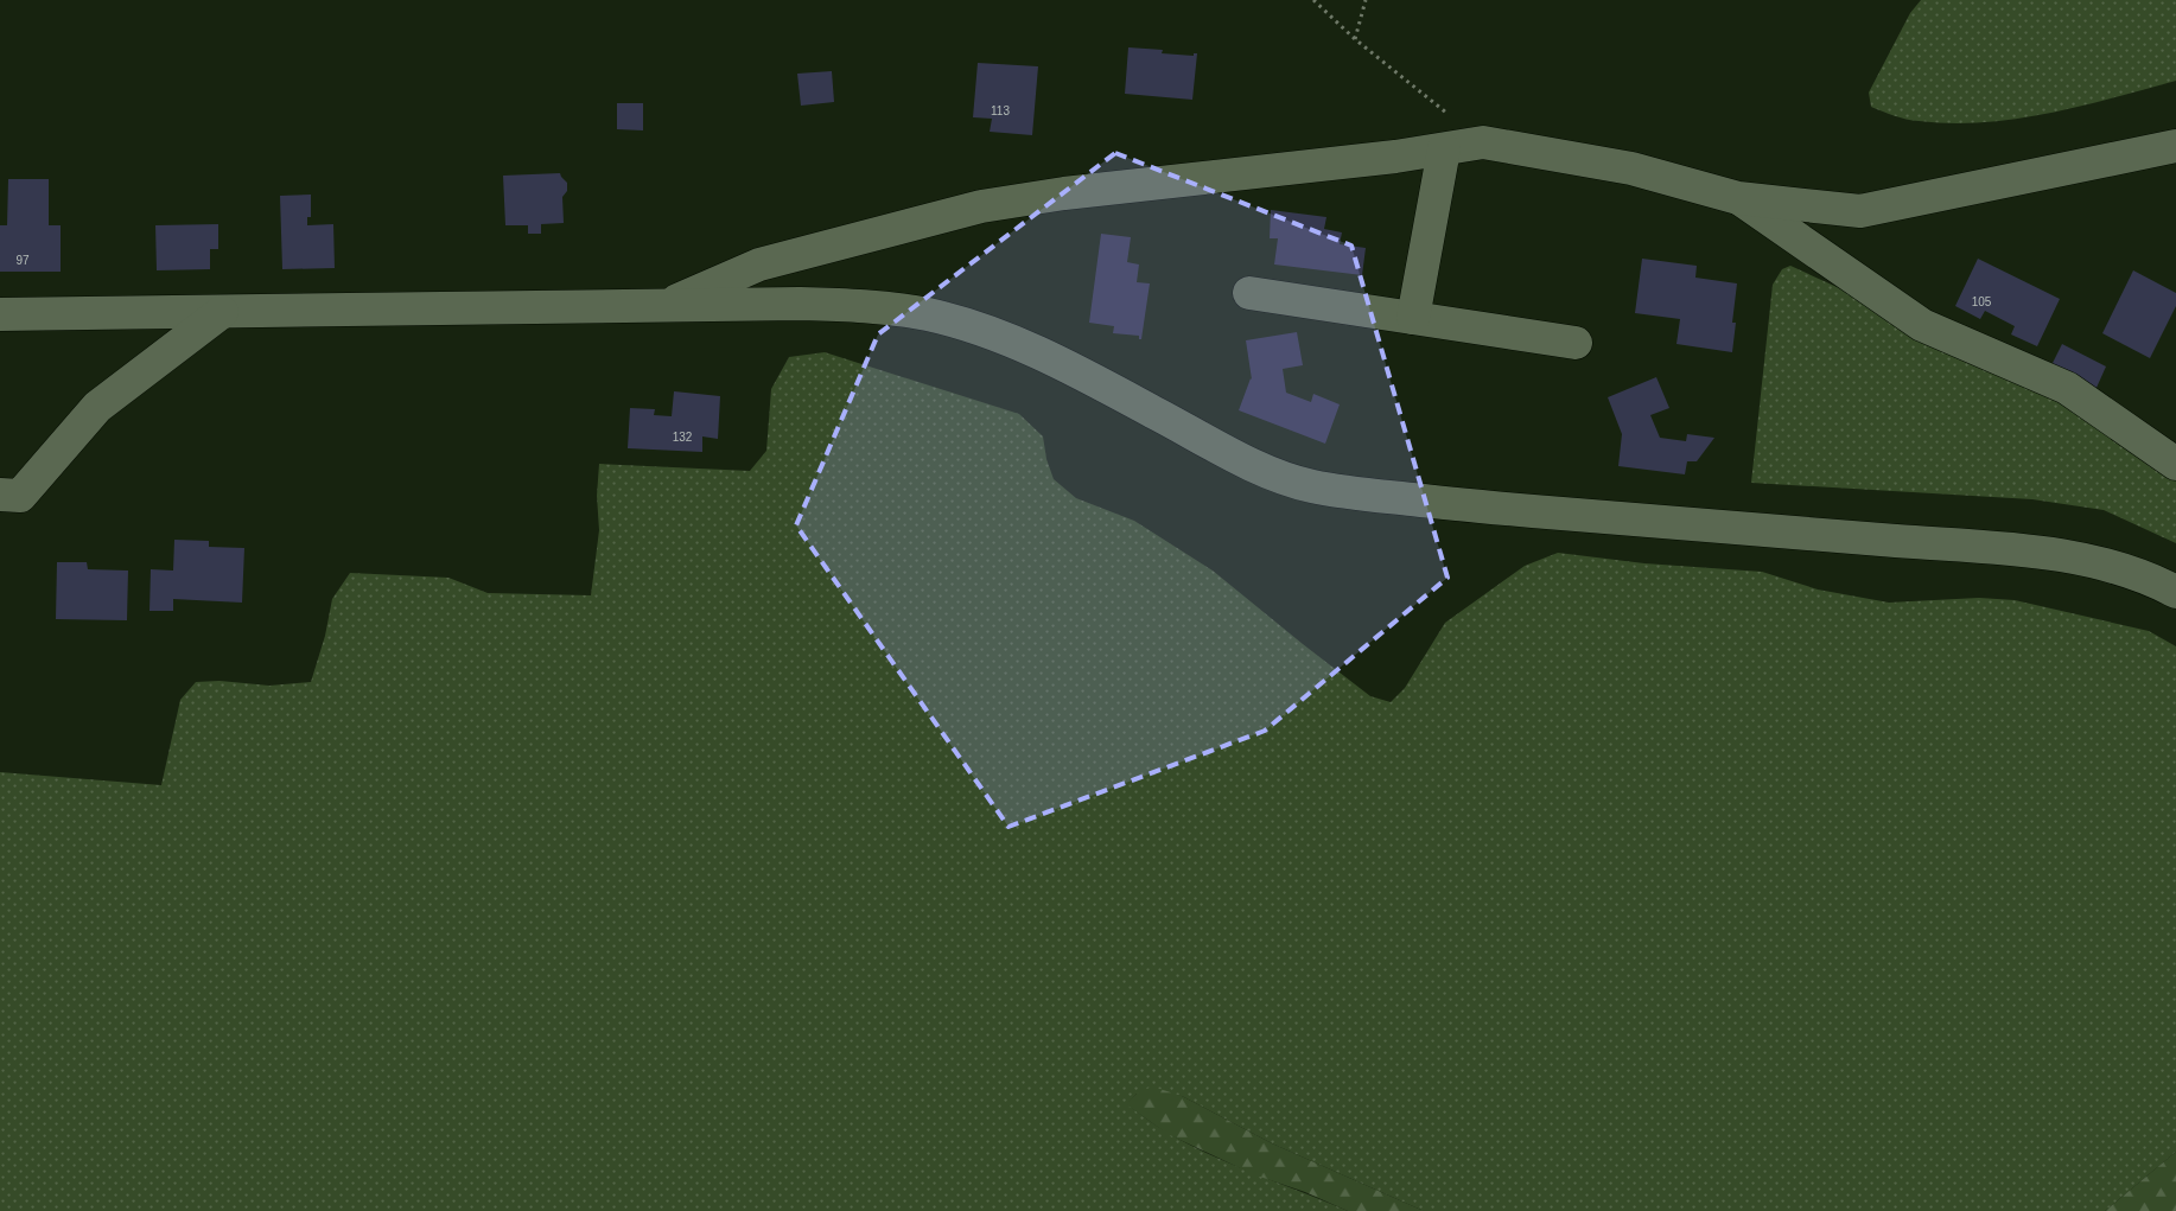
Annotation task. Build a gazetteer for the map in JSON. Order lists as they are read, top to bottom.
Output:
{
  "house_numbers": [
    "113",
    "97",
    "105",
    "132"
  ]
}
